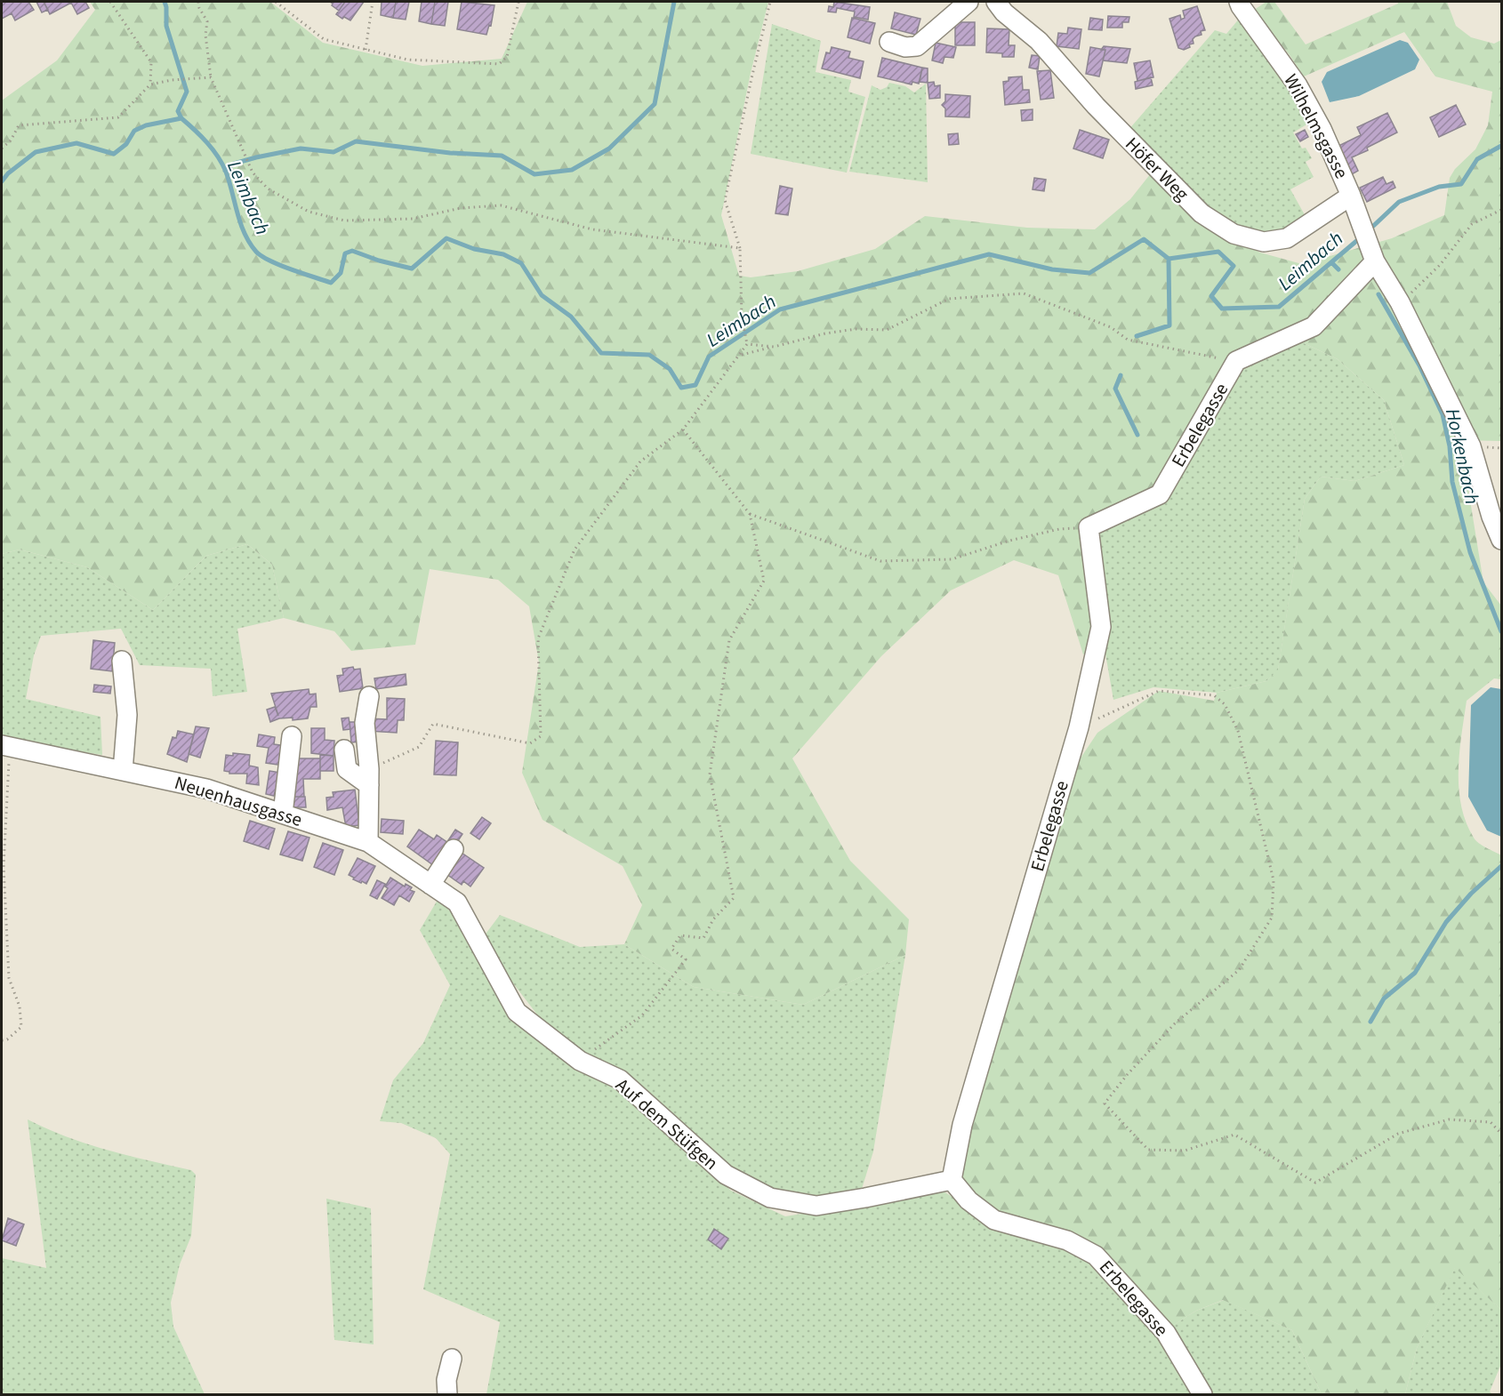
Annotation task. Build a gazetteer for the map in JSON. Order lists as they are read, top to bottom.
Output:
{
  "streets": {
    "street": [
      "Wilhelmsgasse",
      "Höfer Weg",
      "Erbelegasse",
      "Neuenhausgasse",
      "Auf dem Stüfgen"
    ]
  },
  "crossings": [
    ["Wilhelmsgasse", "Höfer Weg"],
    ["Wilhelmsgasse", "Erbelegasse"],
    ["Erbelegasse", "Auf dem Stüfgen"],
    ["Neuenhausgasse", "Auf dem Stüfgen"]
  ],
  "water": ["Leimbach", "Horkenbach"]
}
